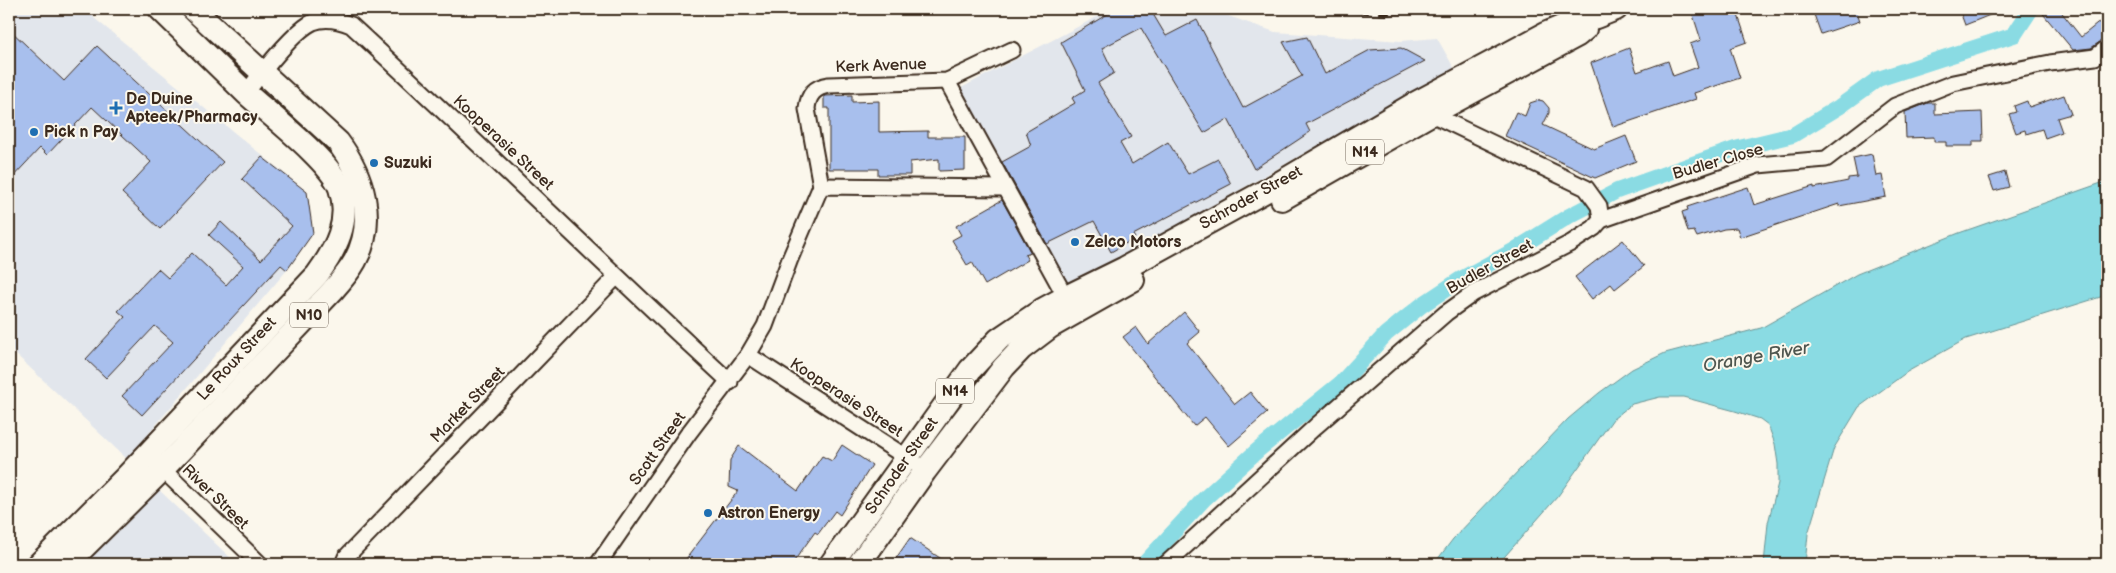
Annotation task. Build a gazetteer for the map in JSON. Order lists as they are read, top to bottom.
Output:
{
  "streets": {
    "highway": [
      "N14",
      "Schroder Street",
      "N10",
      "Le Roux Street"
    ],
    "street": [
      "Kerk Avenue",
      "Kooperasie Street",
      "Budler Close",
      "Budler Street",
      "Market Street",
      "Scott Street",
      "River Street"
    ]
  },
  "crossings": [
    ["Kooperasie Street", "Schroder Street"],
    ["Kooperasie Street", "Le Roux Street"],
    ["Kooperasie Street", "Market Street"],
    ["Kooperasie Street", "Scott Street"],
    ["Budler Close", "Budler Street"],
    ["Le Roux Street", "River Street"]
  ],
  "water": ["Orange River"],
  "places": {
    "health": ["De Duine Apteek/Pharmacy"],
    "other": [
      "Pick n Pay",
      "Suzuki",
      "Zelco Motors",
      "Astron Energy"
    ]
  }
}
